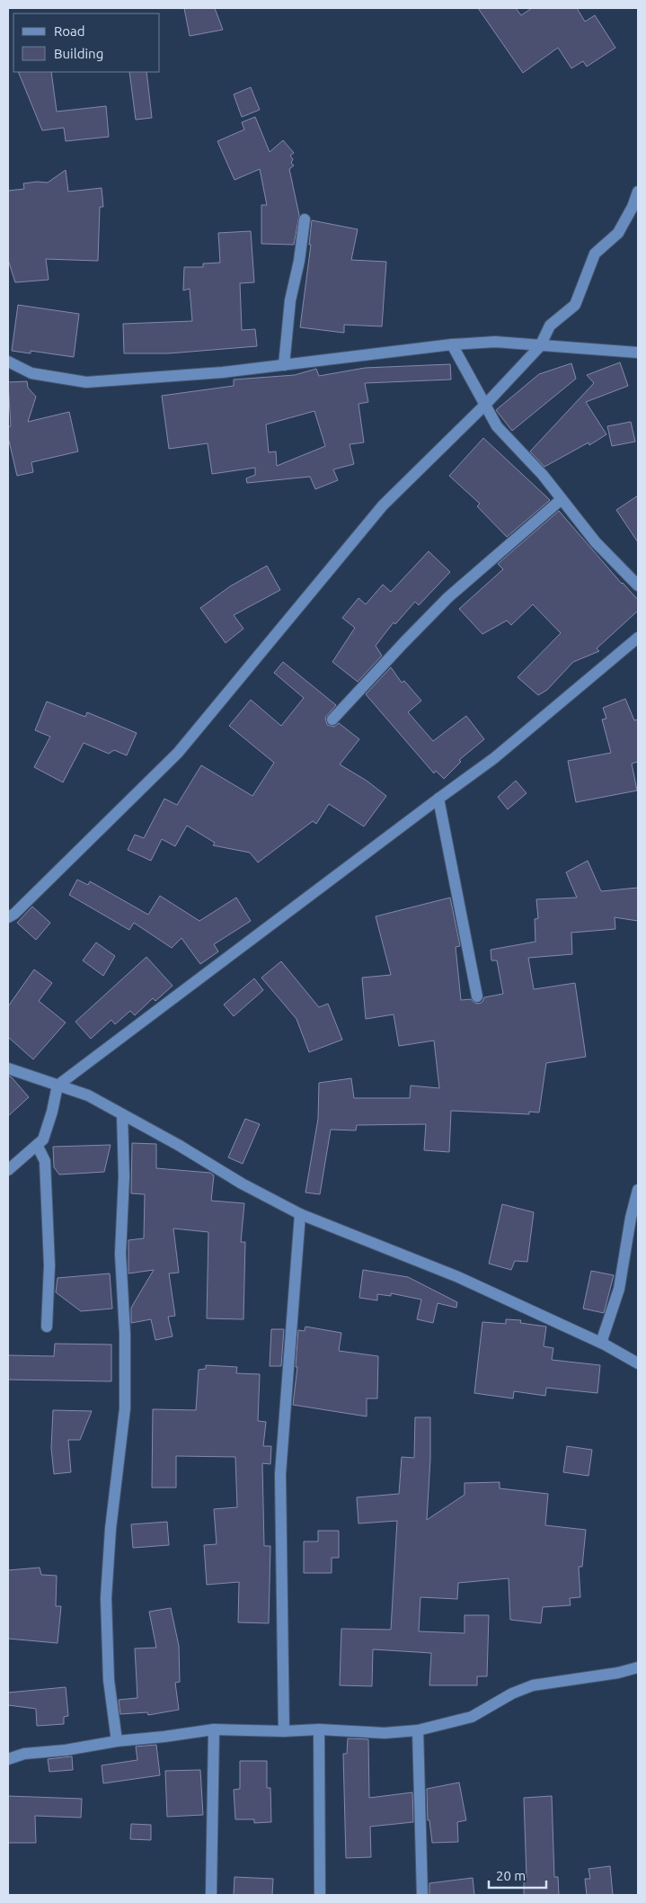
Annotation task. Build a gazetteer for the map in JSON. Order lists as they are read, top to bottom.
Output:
{
  "legend": ["Road", "Building"],
  "scale_bar": "20 m"
}
